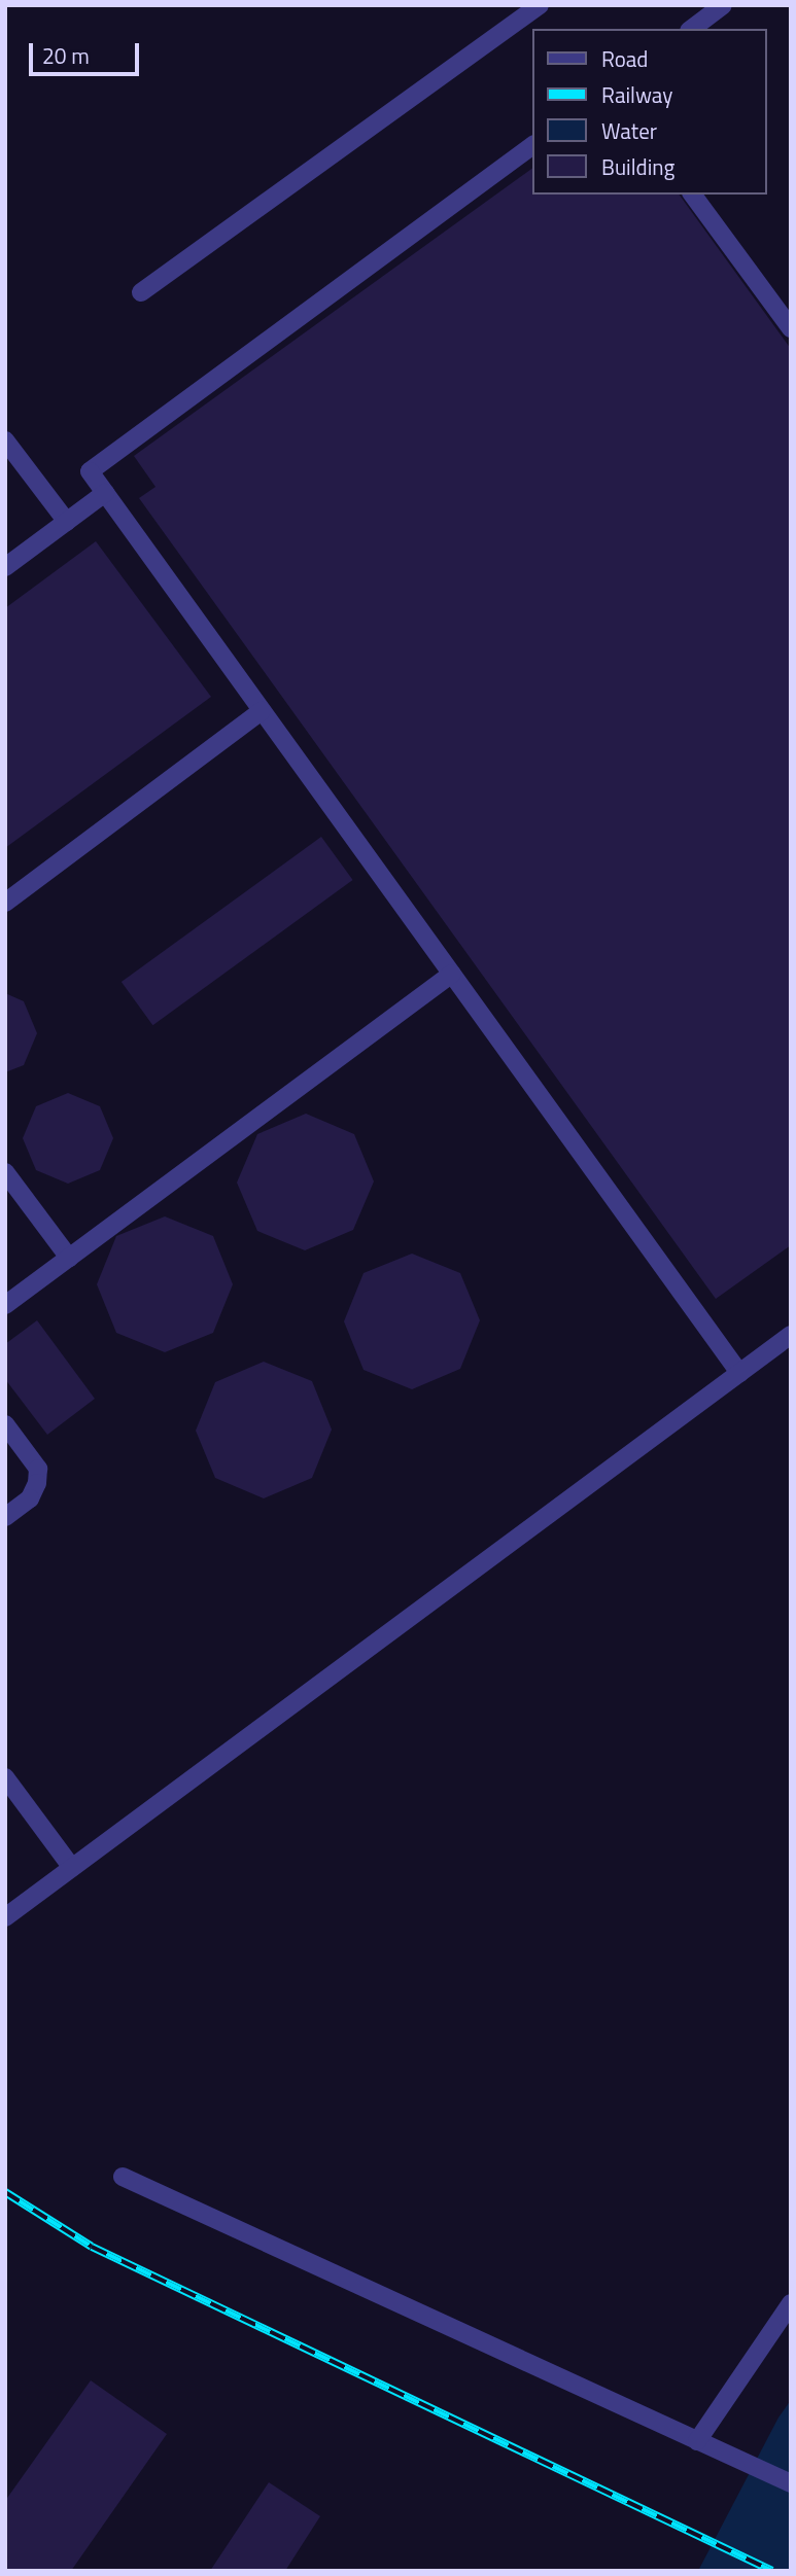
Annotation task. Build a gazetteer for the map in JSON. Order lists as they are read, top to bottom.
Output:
{
  "legend": [
    "Road",
    "Railway",
    "Water",
    "Building"
  ],
  "scale_bar": "20 m"
}
